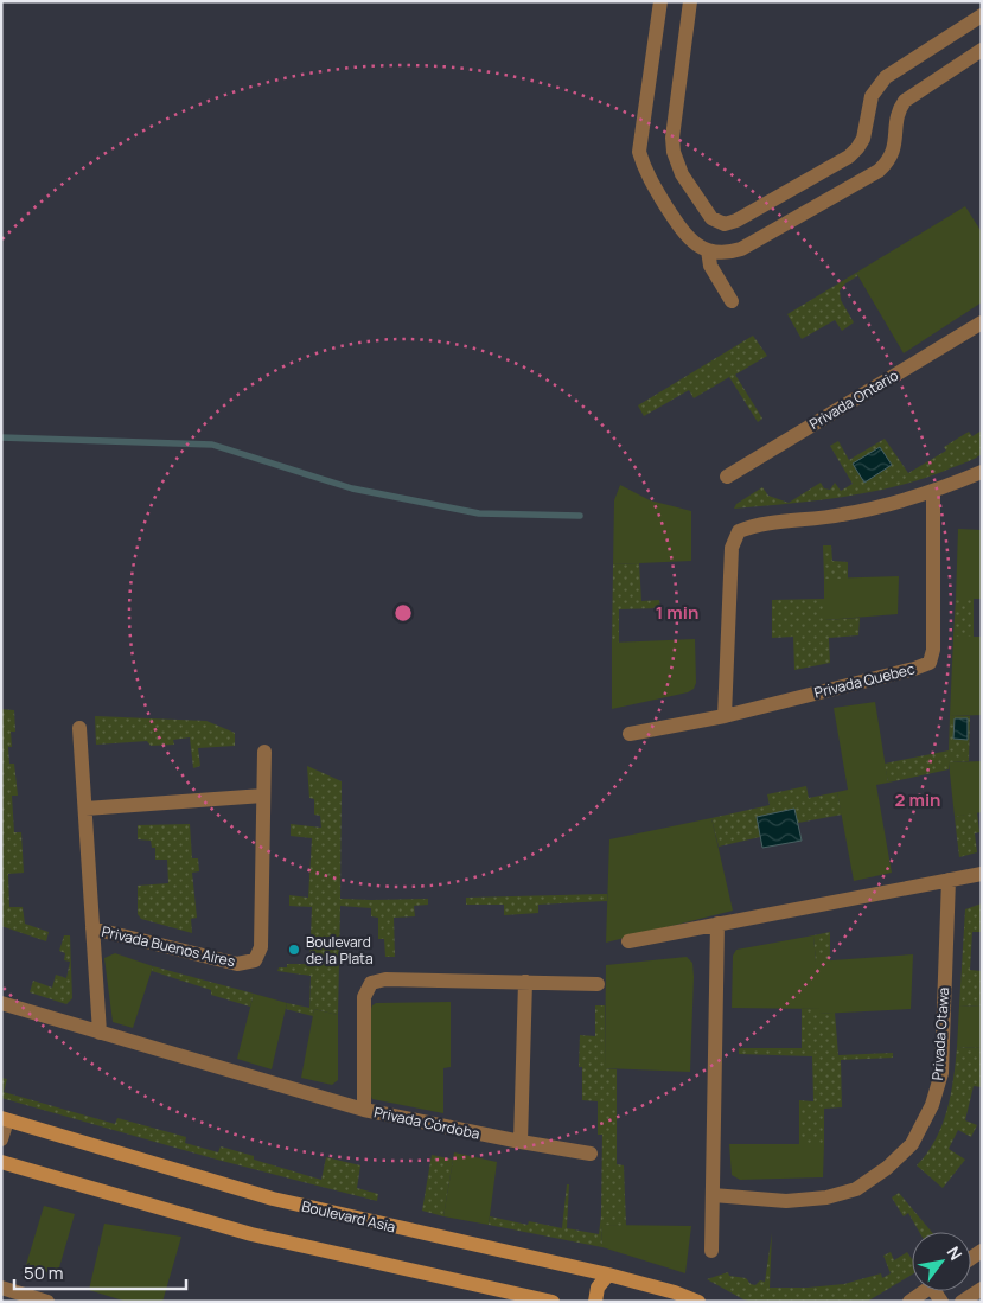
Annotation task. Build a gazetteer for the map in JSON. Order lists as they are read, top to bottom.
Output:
{
  "streets": {
    "street": [
      "Privada Ontario",
      "Privada Quebec",
      "Privada Buenos Aires",
      "Privada Otawa",
      "Privada Córdoba",
      "Boulevard Asia"
    ]
  },
  "places": ["Boulevard de la Plata"],
  "scale_bar": "50 m",
  "north": "top right",
  "rings": ["1 min", "2 min"]
}
